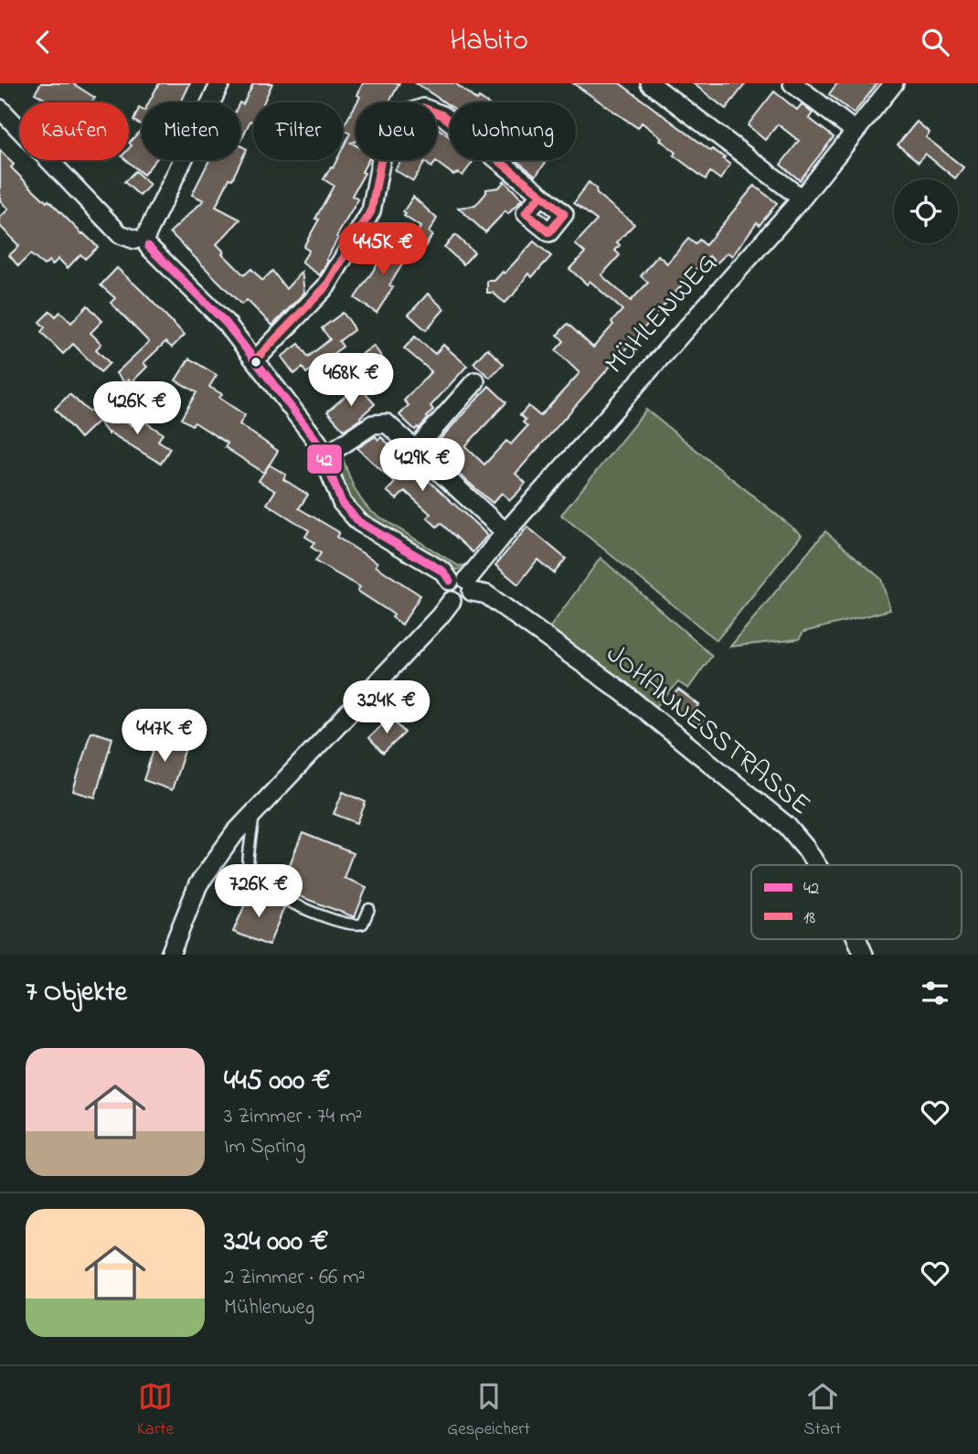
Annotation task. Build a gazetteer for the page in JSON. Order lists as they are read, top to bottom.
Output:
{
  "streets": {
    "street": ["MÜHLENWEG", "JOHANNESSTRASSE"]
  },
  "crossings": [
    ["MÜHLENWEG", "JOHANNESSTRASSE"]
  ],
  "lines": ["transit line 18", "transit line 42"],
  "legend": ["42", "18"],
  "page": {
    "header": "Habito",
    "chip": [
      "Kaufen",
      "Mieten",
      "Filter",
      "Neu",
      "Wohnung"
    ],
    "price": [
      "445K €",
      "468K €",
      "426K €",
      "429K €",
      "324K €",
      "447K €",
      "726K €"
    ],
    "heading": "7 Objekte",
    "list": [
      {
        "name": "445 000 €",
        "note": "3 Zimmer · 74 m² · Im Spring"
      },
      {
        "name": "324 000 €",
        "note": "2 Zimmer · 66 m² · Mühlenweg"
      }
    ],
    "tabs": ["Karte", "Gespeichert", "Start"]
  }
}
